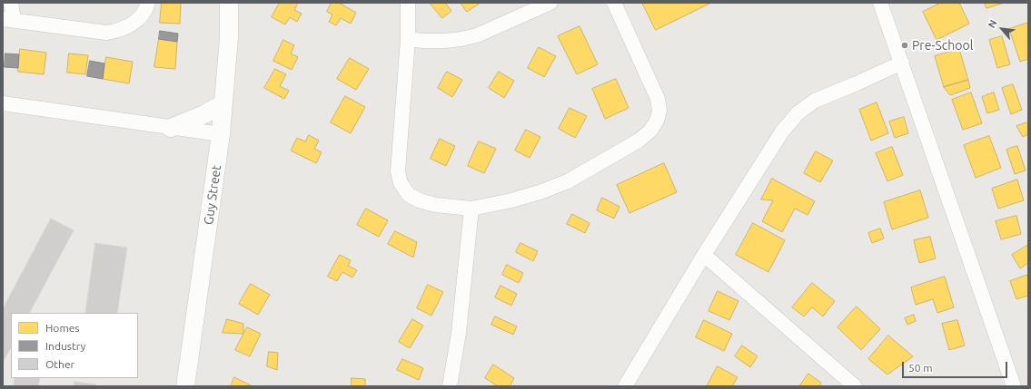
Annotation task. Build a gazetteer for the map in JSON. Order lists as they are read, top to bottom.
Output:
{
  "streets": {
    "street": ["Guy Street"]
  },
  "places": ["Pre-School"],
  "legend": ["Homes", "Industry", "Other"],
  "scale_bar": "50 m",
  "north": "top left"
}
